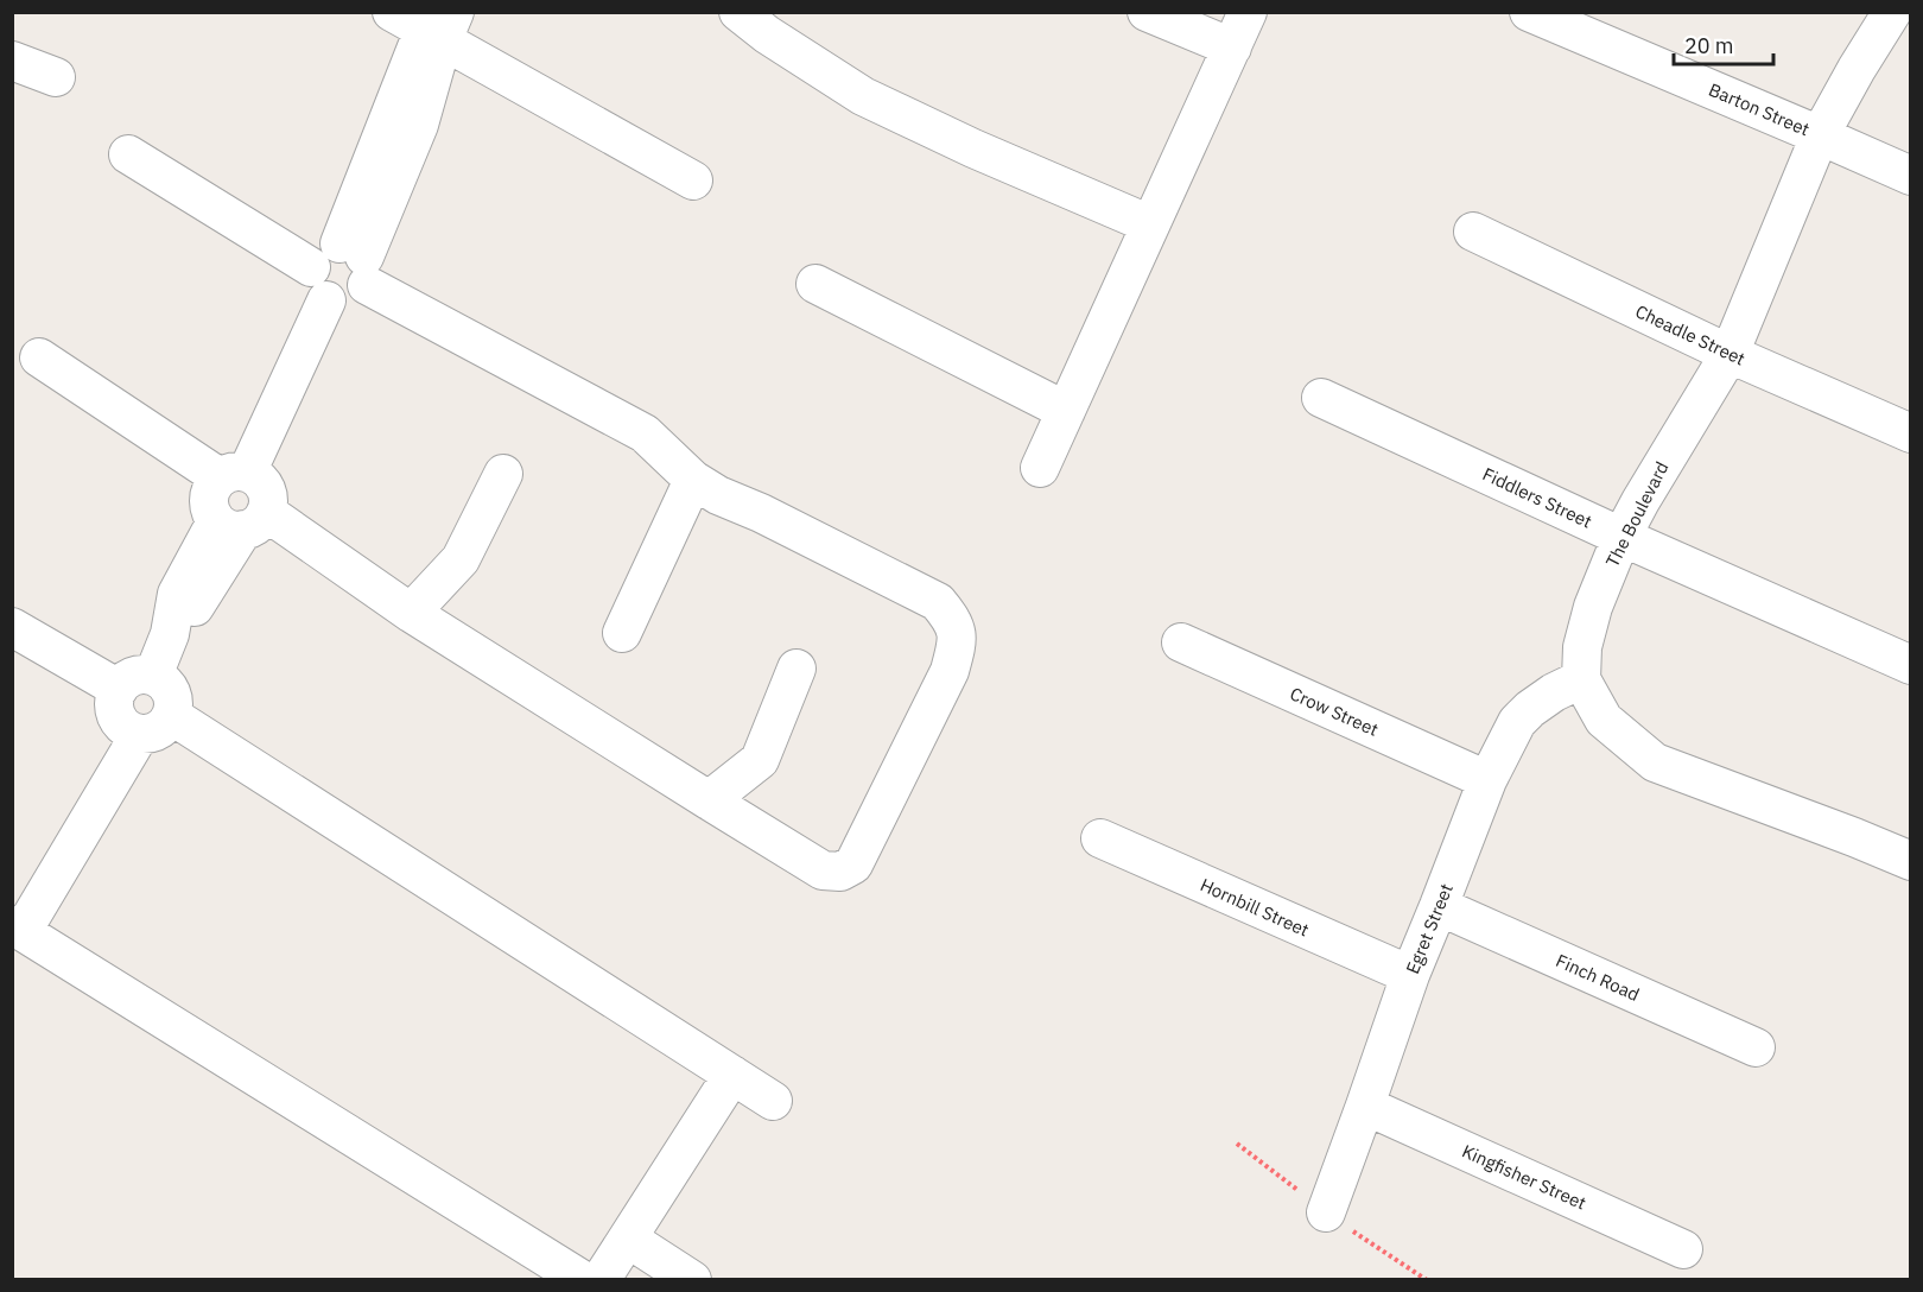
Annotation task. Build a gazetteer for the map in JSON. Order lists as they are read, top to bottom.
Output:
{
  "streets": {
    "street": [
      "Barton Street",
      "Cheadle Street",
      "Fiddlers Street",
      "The Boulevard",
      "Crow Street",
      "Hornbill Street",
      "Egret Street",
      "Finch Road",
      "Kingfisher Street"
    ]
  },
  "crossings": [
    ["Barton Street", "The Boulevard"],
    ["Cheadle Street", "The Boulevard"],
    ["Fiddlers Street", "The Boulevard"],
    ["The Boulevard", "Egret Street"],
    ["Crow Street", "Egret Street"],
    ["Hornbill Street", "Egret Street"],
    ["Egret Street", "Finch Road"],
    ["Egret Street", "Kingfisher Street"]
  ],
  "scale_bar": "20 m"
}
